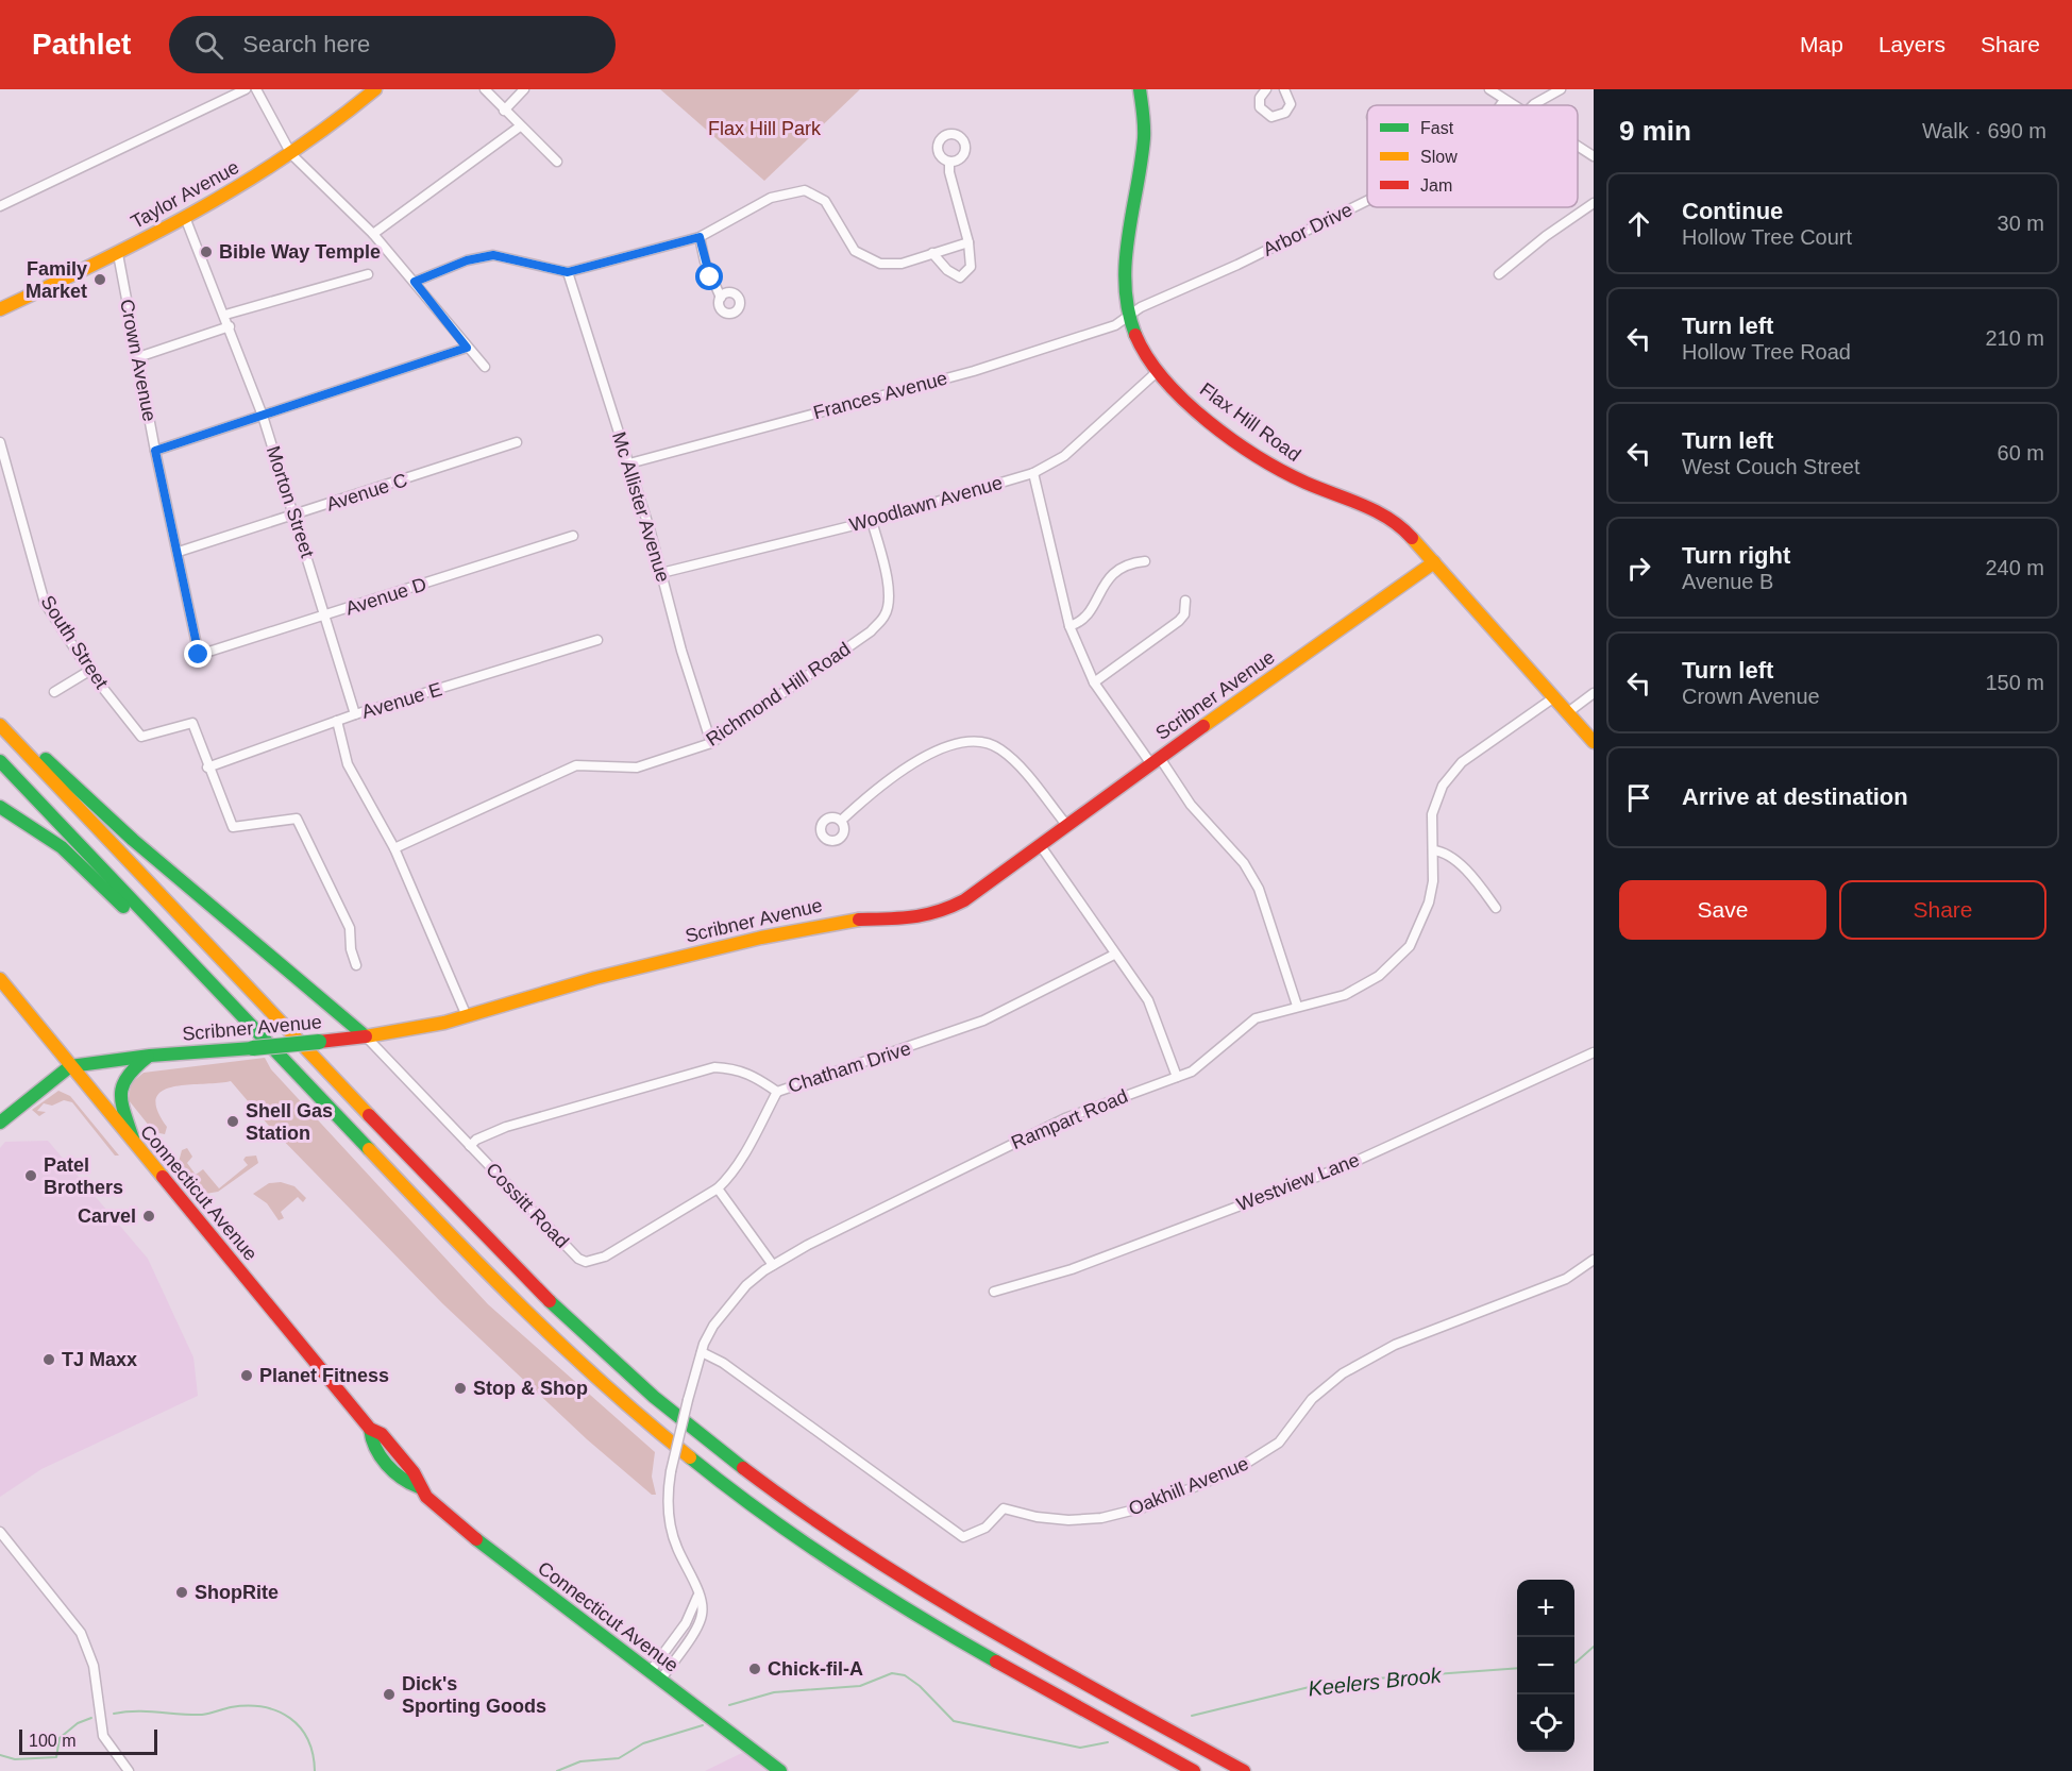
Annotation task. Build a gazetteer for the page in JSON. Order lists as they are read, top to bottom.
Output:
{
  "streets": {
    "main road": [
      "Taylor Avenue",
      "Flax Hill Road",
      "Scribner Avenue",
      "Connecticut Avenue"
    ],
    "street": [
      "Arbor Drive",
      "Crown Avenue",
      "Frances Avenue",
      "Avenue C",
      "Morton Street",
      "Woodlawn Avenue",
      "Mc Allister Avenue",
      "Avenue D",
      "South Street",
      "Richmond Hill Road",
      "Avenue E",
      "Chatham Drive",
      "Rampart Road",
      "Westview Lane",
      "Cossitt Road",
      "Oakhill Avenue"
    ]
  },
  "crossings": [
    ["Taylor Avenue", "Crown Avenue"],
    ["Taylor Avenue", "Morton Street"],
    ["Arbor Drive", "Frances Avenue"],
    ["Arbor Drive", "Flax Hill Road"],
    ["Crown Avenue", "Avenue C"],
    ["Crown Avenue", "Avenue D"],
    ["Frances Avenue", "Flax Hill Road"],
    ["Frances Avenue", "Mc Allister Avenue"],
    ["Flax Hill Road", "Woodlawn Avenue"],
    ["Flax Hill Road", "Scribner Avenue"],
    ["Flax Hill Road", "Rampart Road"],
    ["Avenue C", "Morton Street"],
    ["Morton Street", "Avenue D"],
    ["Morton Street", "Avenue E"],
    ["Woodlawn Avenue", "Mc Allister Avenue"],
    ["Woodlawn Avenue", "Richmond Hill Road"],
    ["Mc Allister Avenue", "Richmond Hill Road"],
    ["South Street", "Avenue E"],
    ["Scribner Avenue", "Connecticut Avenue"],
    ["Scribner Avenue", "Cossitt Road"],
    ["Chatham Drive", "Cossitt Road"],
    ["Rampart Road", "Connecticut Avenue"],
    ["Rampart Road", "Oakhill Avenue"]
  ],
  "water": ["Keelers Brook"],
  "parks": ["Flax Hill Park"],
  "places": [
    "Bible Way Temple",
    "Family Market",
    "Shell Gas Station",
    "Patel Brothers",
    "Carvel",
    "TJ Maxx",
    "Planet Fitness",
    "Stop & Shop",
    "ShopRite",
    "Chick-fil-A",
    "Dick's Sporting Goods"
  ],
  "legend": ["Fast", "Slow", "Jam"],
  "scale_bar": "100 m",
  "page": {
    "header": "Pathlet",
    "search": "Search here",
    "nav": ["Map", "Layers", "Share"],
    "heading": ["9 min", "Walk · 690 m"],
    "list": [
      ["Continue", "Hollow Tree Court", "30 m"],
      ["Turn left", "Hollow Tree Road", "210 m"],
      ["Turn left", "West Couch Street", "60 m"],
      ["Turn right", "Avenue B", "240 m"],
      ["Turn left", "Crown Avenue", "150 m"],
      "Arrive at destination"
    ],
    "buttons": ["Save", "Share"],
    "map_buttons": ["+", "−"],
    "scale": "100 m"
  }
}
